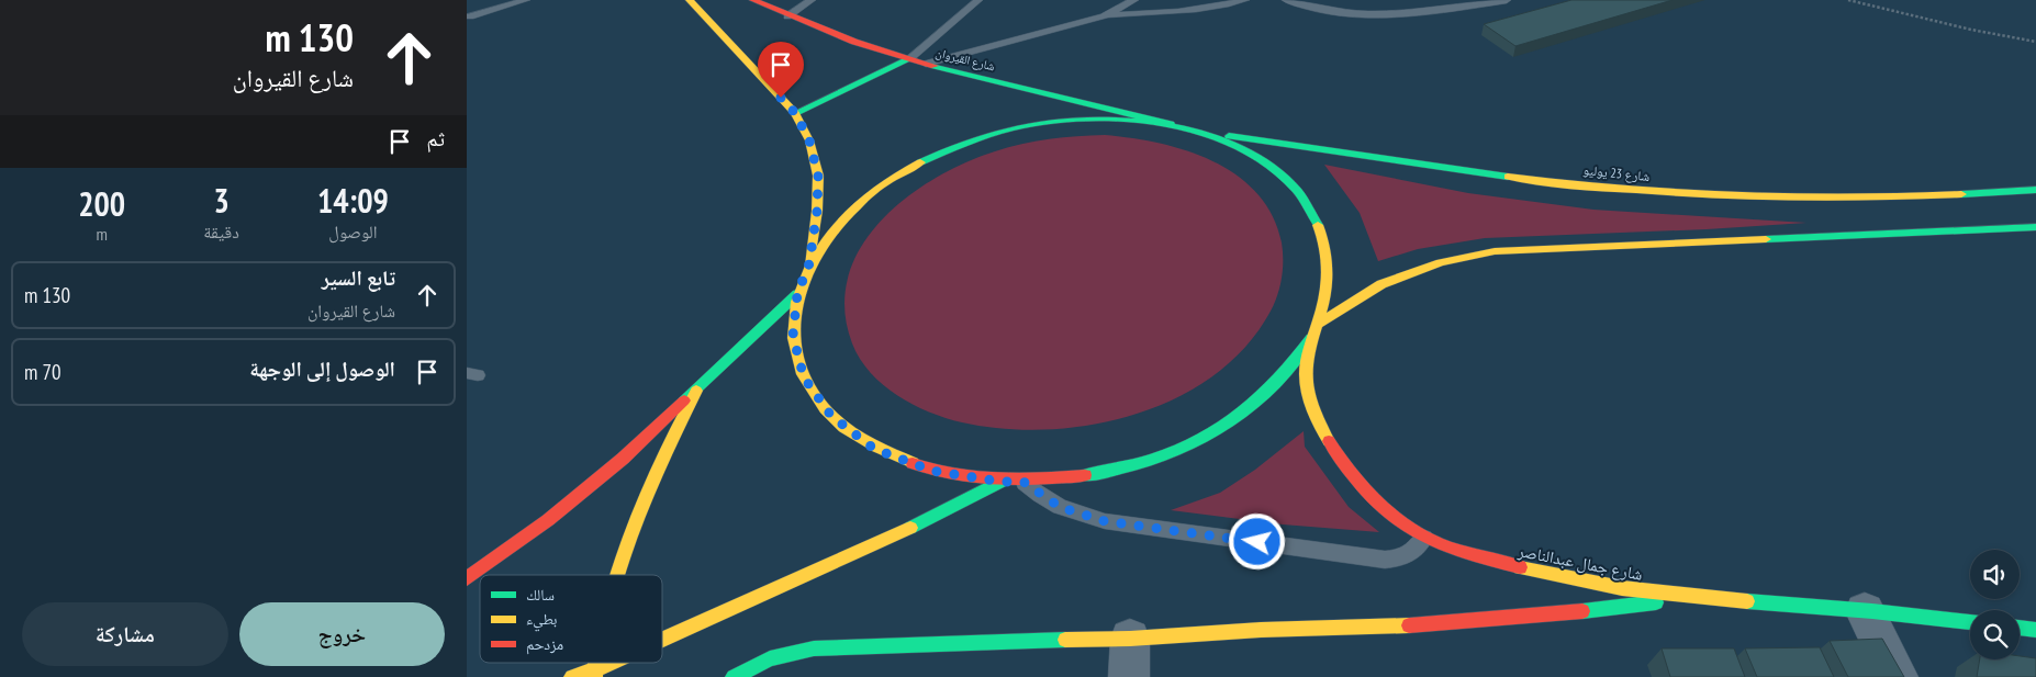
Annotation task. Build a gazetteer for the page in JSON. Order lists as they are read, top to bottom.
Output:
{
  "streets": {
    "main road": ["شارع القيروان", "شارع 23 يوليو", "شارع جمال عبدالناصر"]
  },
  "legend": ["سالك", "بطيء", "مزدحم"],
  "page": {
    "turn": ["130 m", "شارع القيروان"],
    "then": "ثم",
    "eta": [
      "14:09",
      "الوصول",
      "3",
      "دقيقة",
      "200",
      "m"
    ],
    "list": [
      {
        "name": "تابع السير",
        "note": "شارع القيروان",
        "value": "130 m"
      },
      {
        "name": "الوصول إلى الوجهة",
        "value": "70 m"
      }
    ],
    "buttons": ["خروج", "مشاركة"]
  }
}
